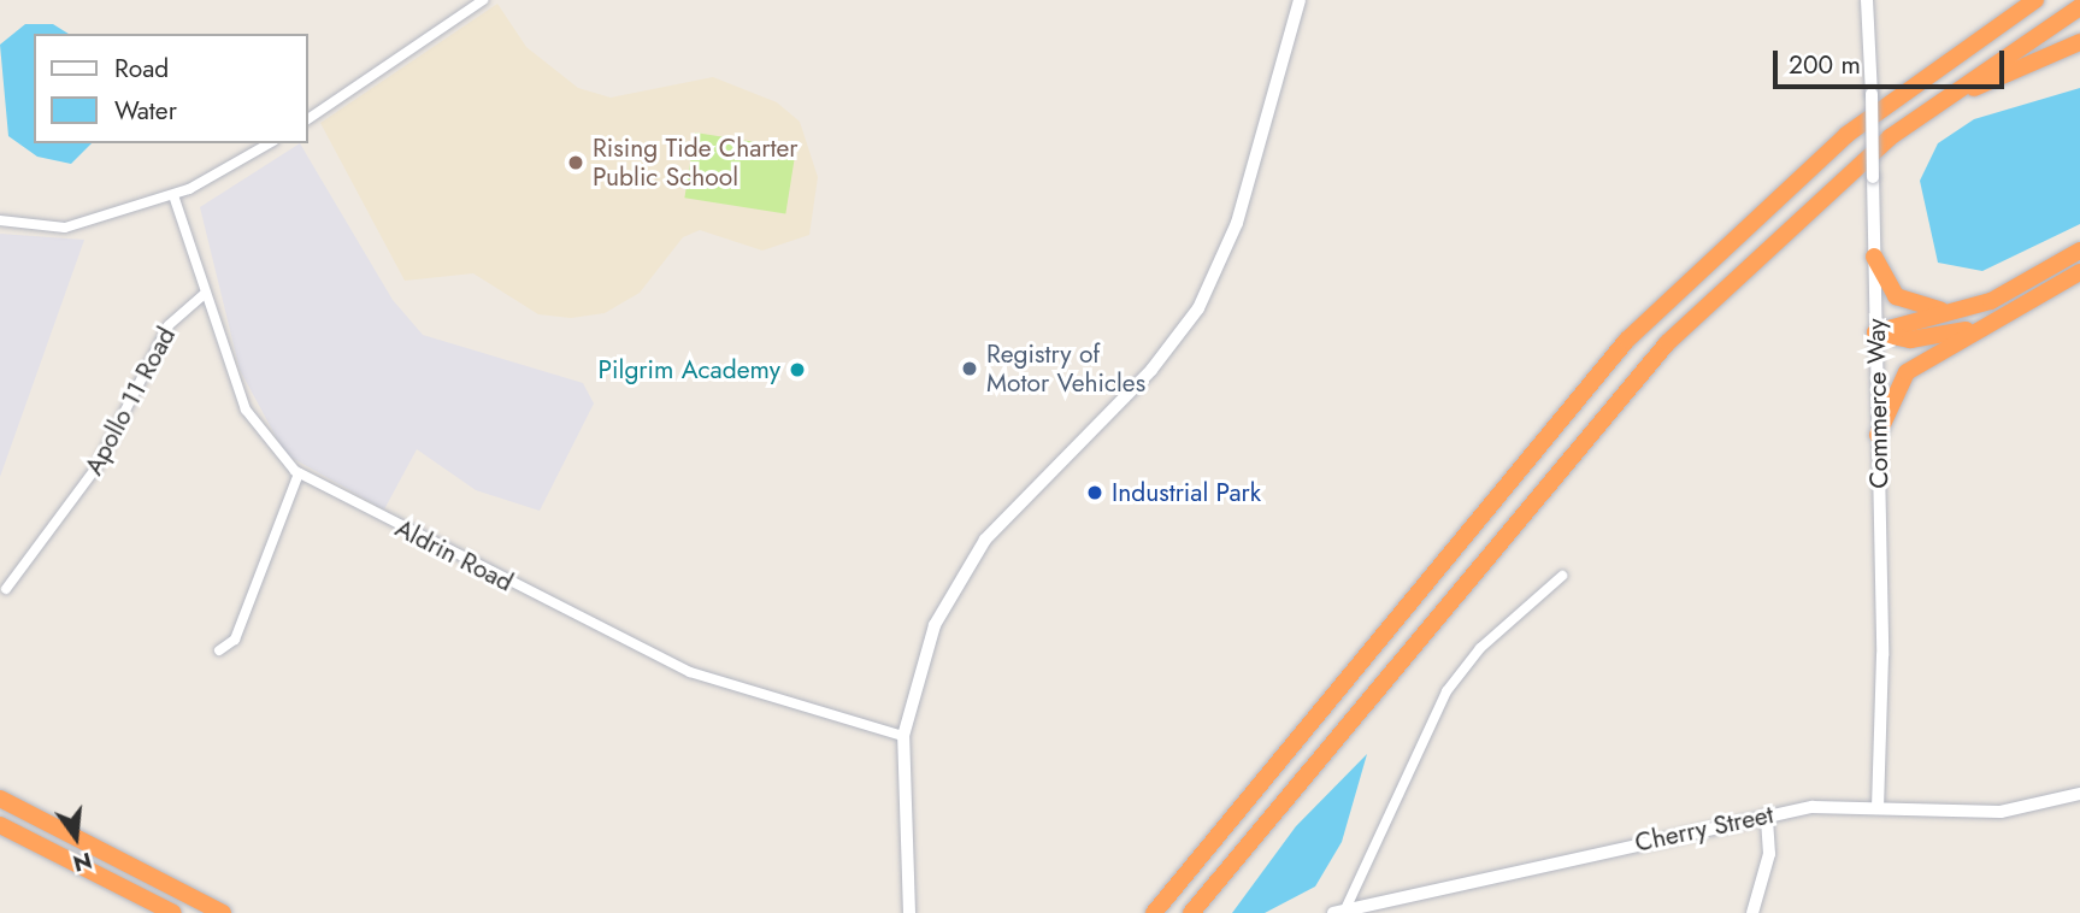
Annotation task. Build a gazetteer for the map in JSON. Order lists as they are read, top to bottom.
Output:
{
  "streets": {
    "main road": ["Commerce Way", "Cherry Street"],
    "street": ["Apollo 11 Road", "Aldrin Road"]
  },
  "crossings": [
    ["Apollo 11 Road", "Aldrin Road"],
    ["Commerce Way", "Cherry Street"]
  ],
  "places": [
    "Rising Tide Charter Public School",
    "Registry of Motor Vehicles",
    "Pilgrim Academy",
    "Industrial Park"
  ],
  "legend": ["Road", "Water"],
  "scale_bar": "200 m",
  "north": "bottom"
}
